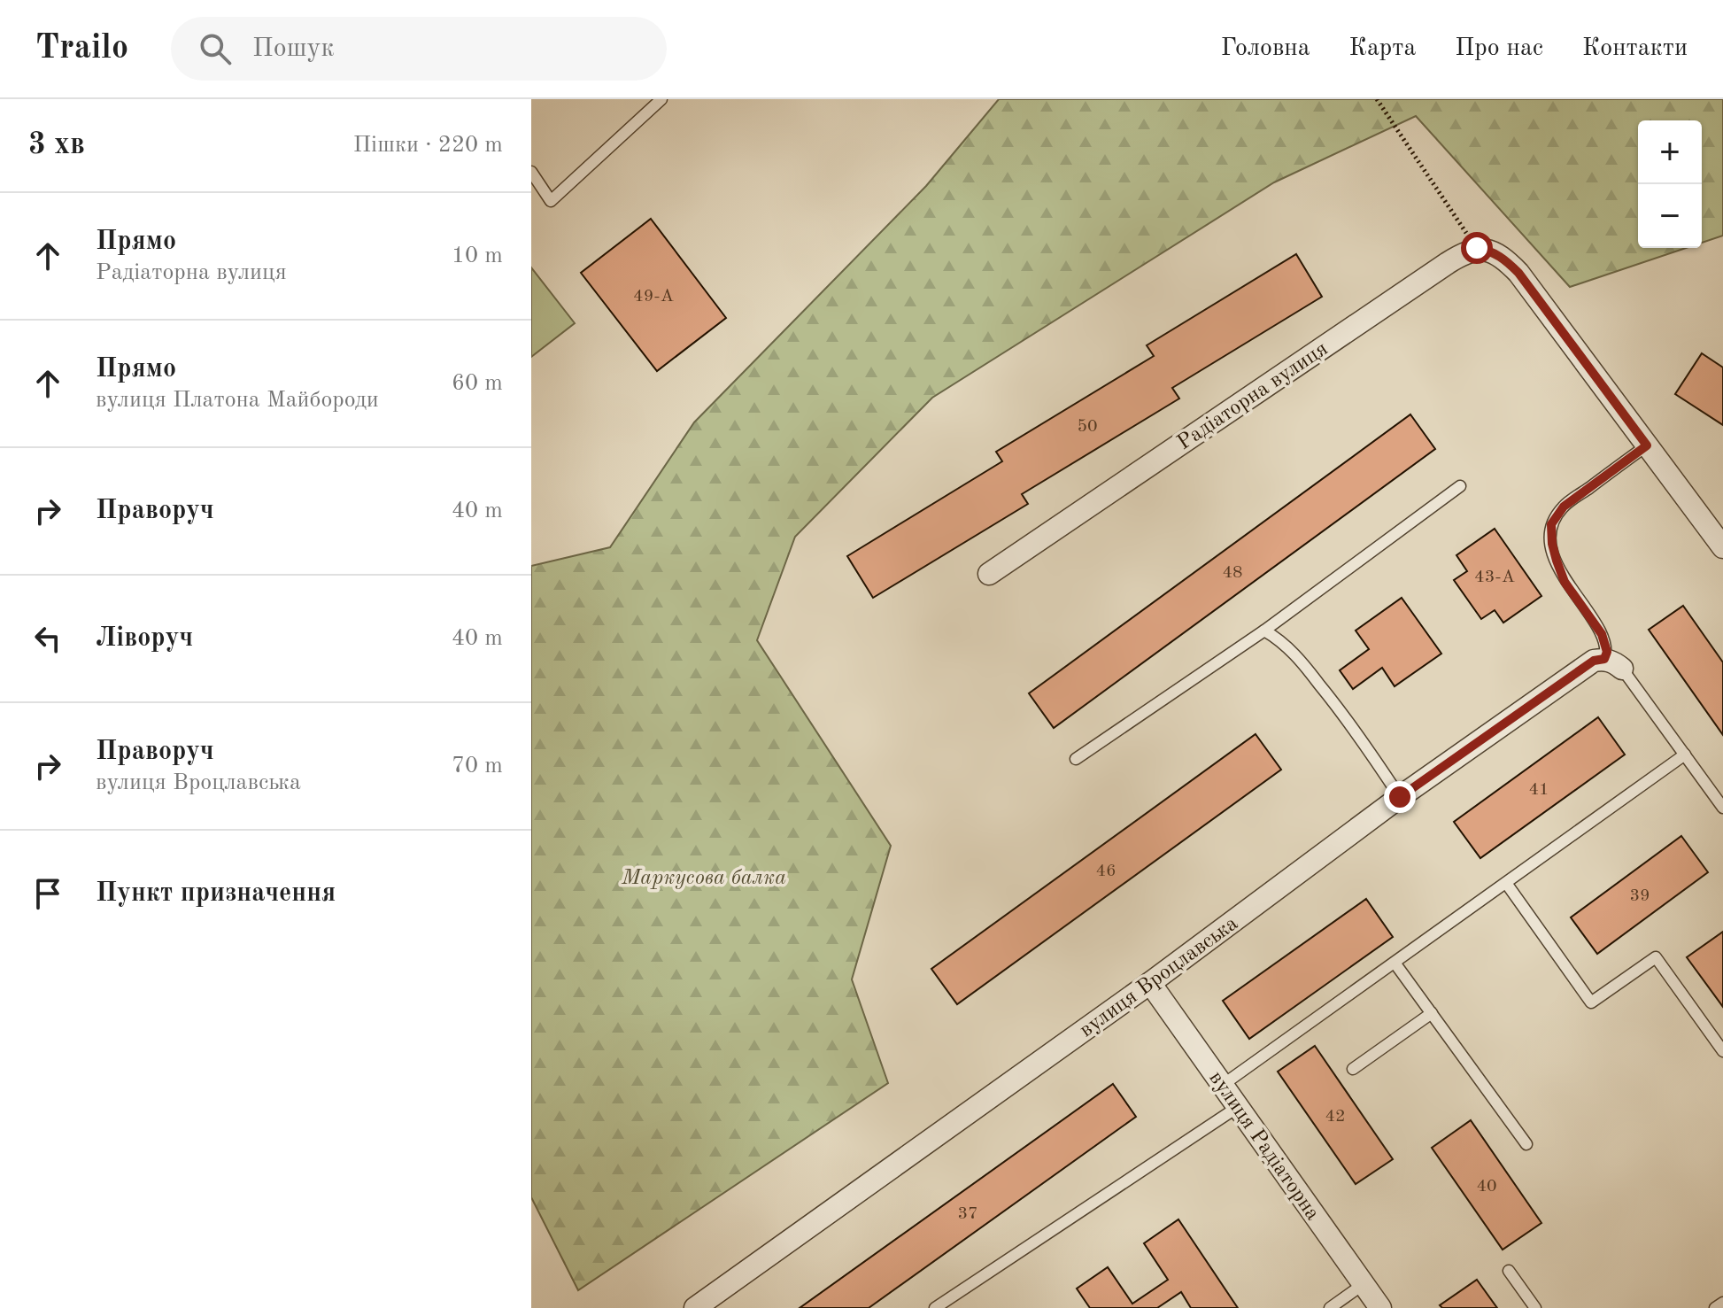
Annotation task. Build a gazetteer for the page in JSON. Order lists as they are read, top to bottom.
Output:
{
  "streets": {
    "street": ["Радіаторна вулиця", "вулиця Вроцлавська", "вулиця Радіаторна"]
  },
  "crossings": [
    ["вулиця Вроцлавська", "вулиця Радіаторна"]
  ],
  "parks": ["Маркусова балка"],
  "house_numbers": [
    "49-А",
    "50",
    "48",
    "43-А",
    "41",
    "46",
    "39",
    "42",
    "40",
    "37"
  ],
  "page": {
    "header": "Trailo",
    "search": "Пошук",
    "nav": [
      "Головна",
      "Карта",
      "Про нас",
      "Контакти"
    ],
    "heading": ["3 хв", "Пішки · 220 m"],
    "map_buttons": ["+", "−"],
    "list": [
      ["Прямо", "Радіаторна вулиця", "10 m"],
      ["Прямо", "вулиця Платона Майбороди", "60 m"],
      ["Праворуч", "40 m"],
      ["Ліворуч", "40 m"],
      ["Праворуч", "вулиця Вроцлавська", "70 m"],
      "Пункт призначення"
    ]
  }
}
